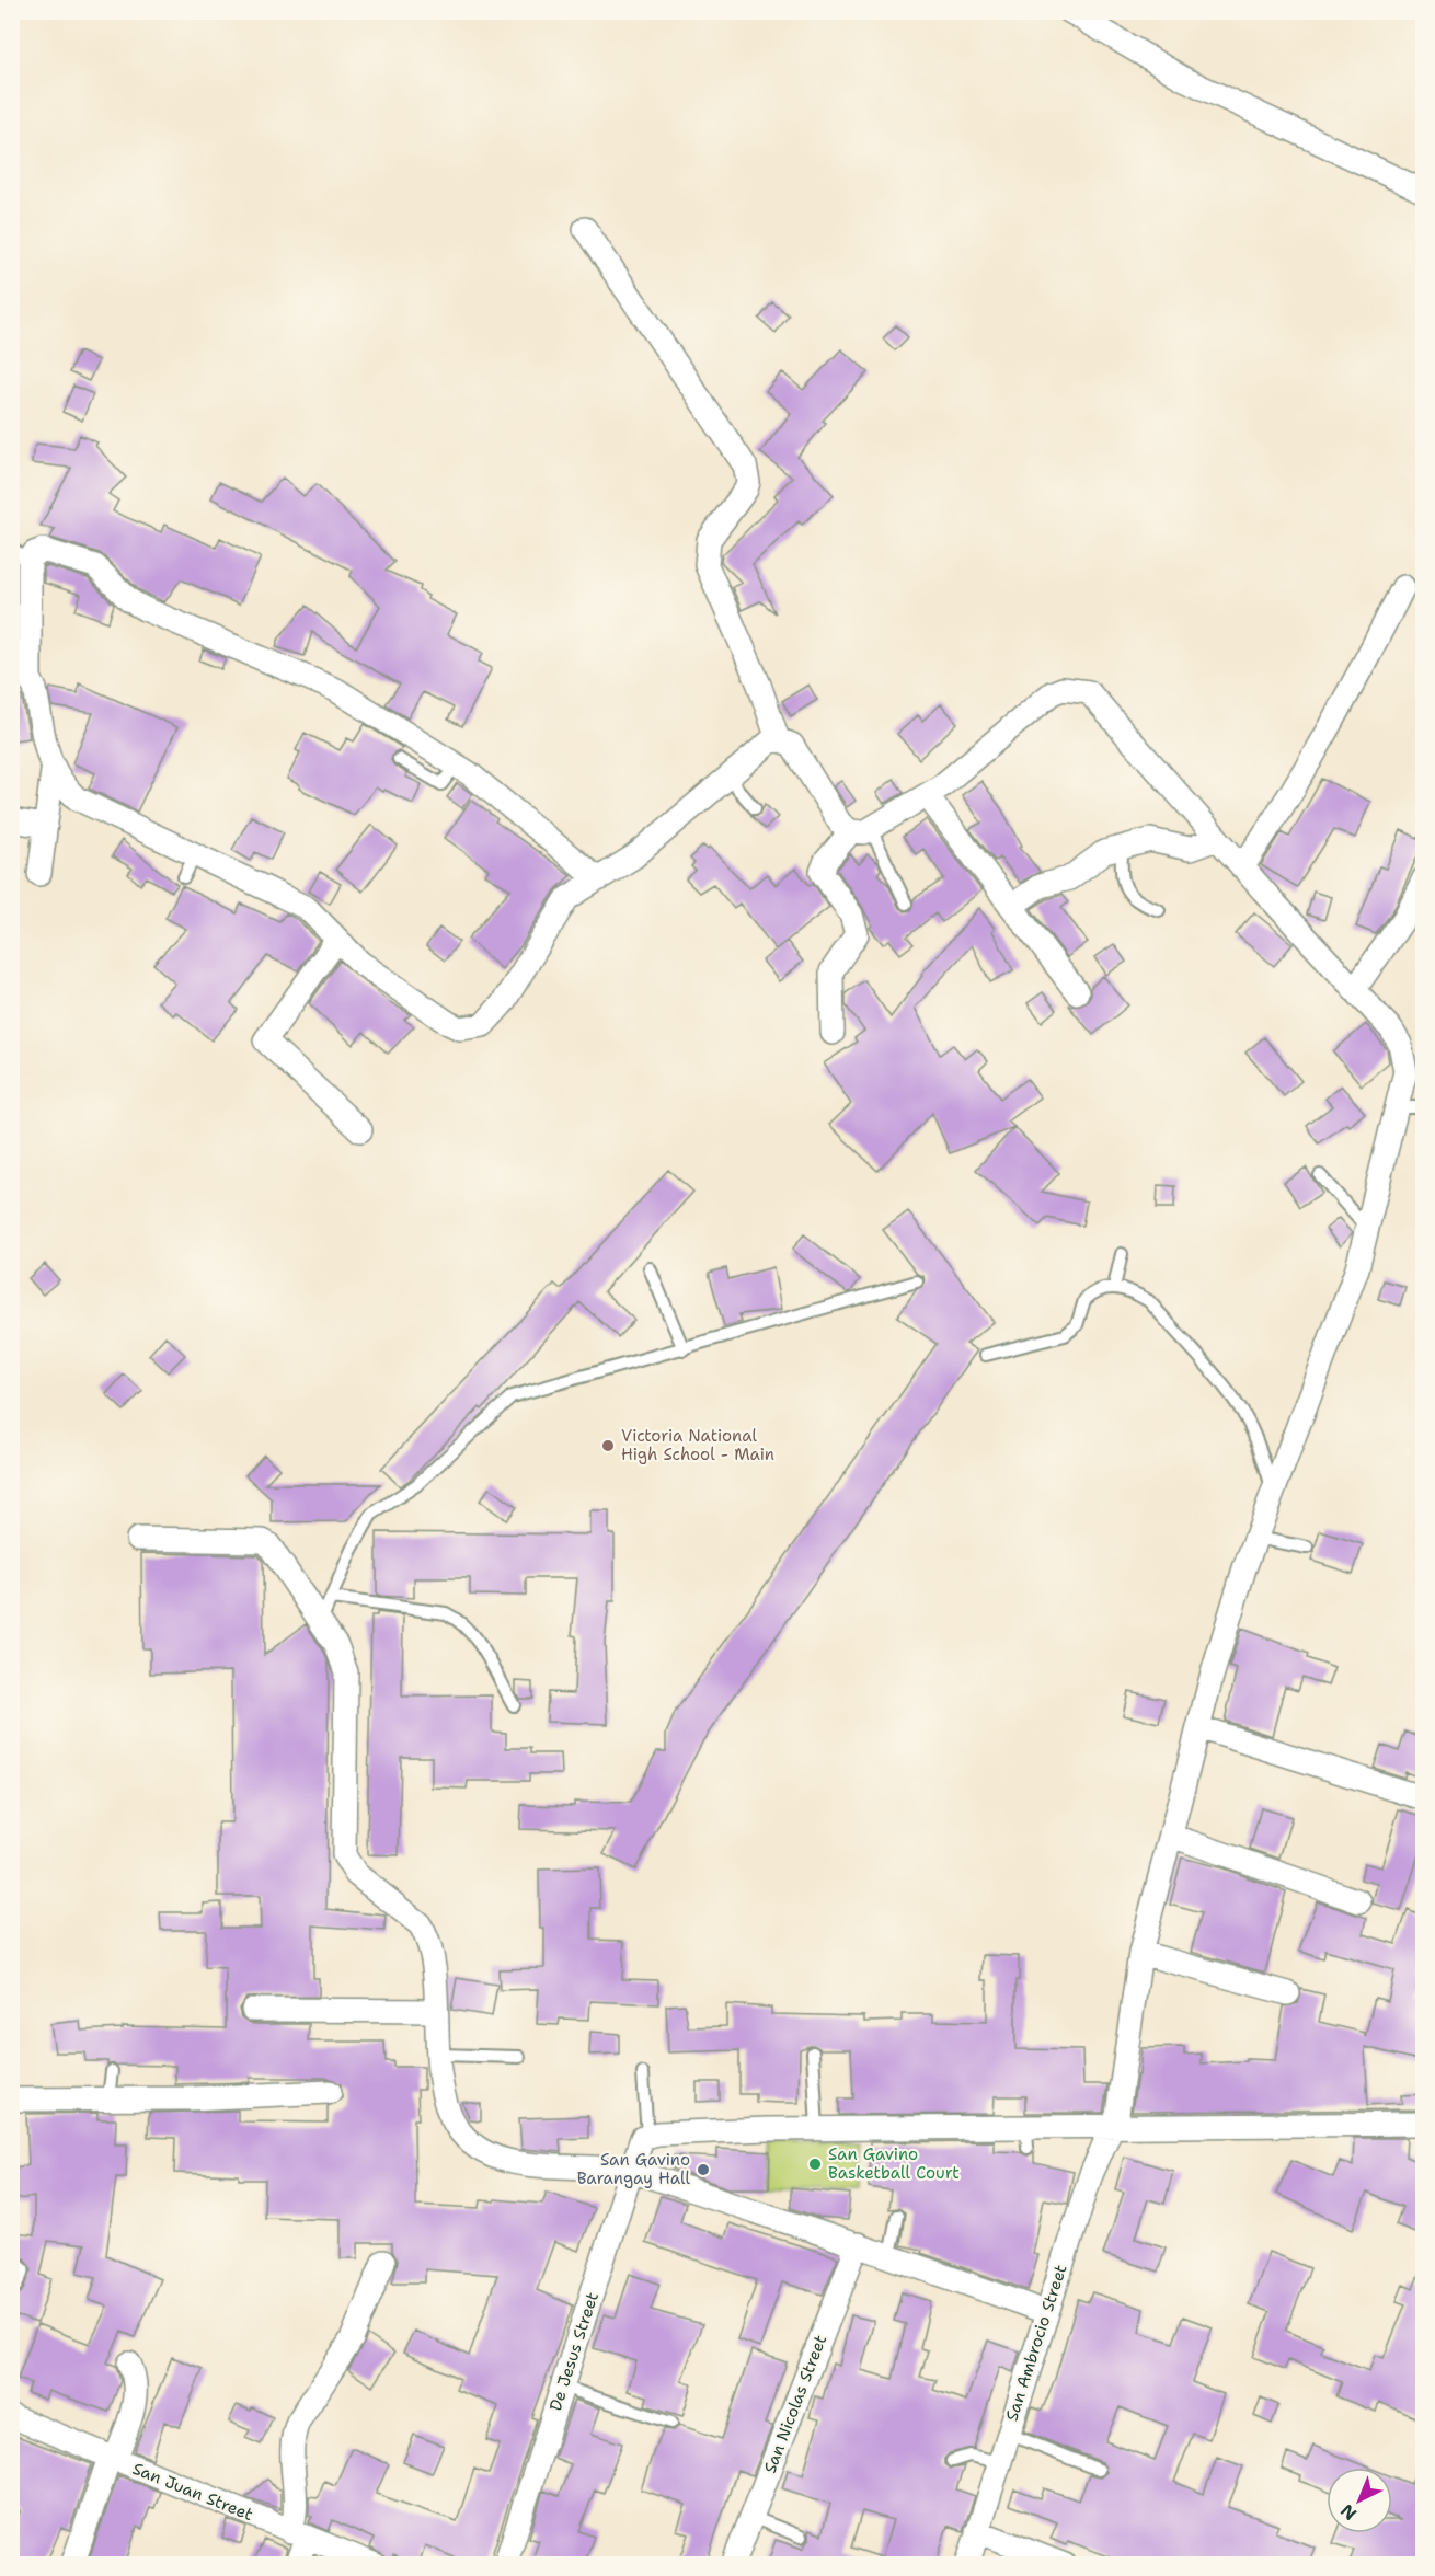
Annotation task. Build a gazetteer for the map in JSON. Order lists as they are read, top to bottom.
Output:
{
  "streets": {
    "street": [
      "San Ambrocio Street",
      "De Jesus Street",
      "San Nicolas Street",
      "San Juan Street"
    ]
  },
  "places": ["Victoria National High School - Main", "San Gavino Basketball Court", "San Gavino Barangay Hall"],
  "north": "bottom left"
}
